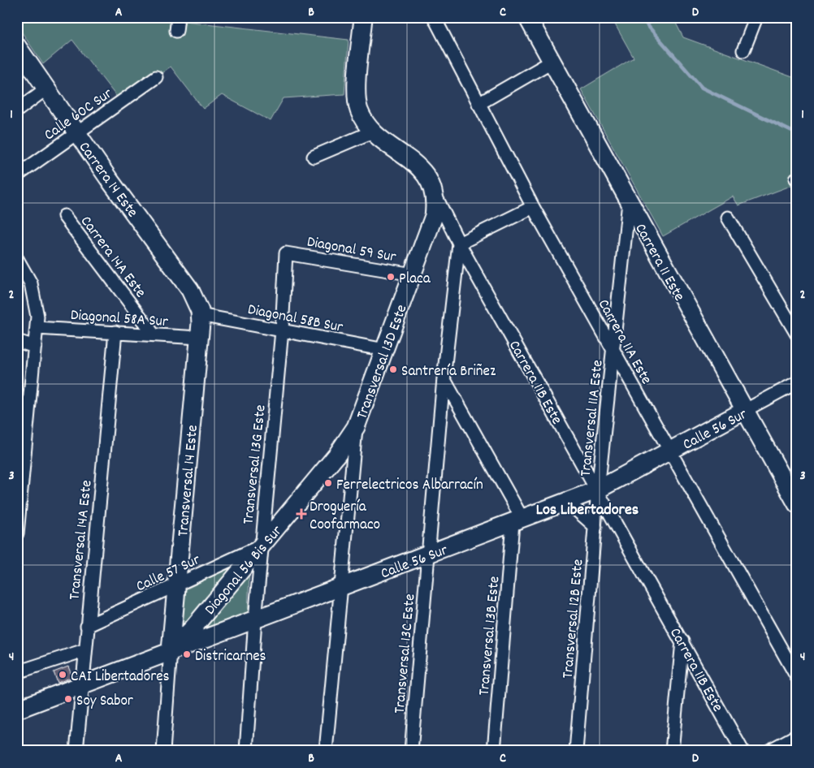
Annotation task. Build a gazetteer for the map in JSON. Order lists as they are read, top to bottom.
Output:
{
  "streets": {
    "street": [
      "Calle 60C Sur",
      "Carrera 14 Este",
      "Diagonal 59 Sur",
      "Carrera 14A Este",
      "Carrera 11 Este",
      "Diagonal 58A Sur",
      "Diagonal 58B Sur",
      "Carrera 11A Este",
      "Transversal 13D Este",
      "Carrera 11B Este",
      "Transversal 11A Este",
      "Calle 56 Sur",
      "Transversal 13G Este",
      "Transversal 14 Este",
      "Transversal 14A Este",
      "Diagonal 56 Bis Sur",
      "Calle 57 Sur",
      "Transversal 12B Este",
      "Transversal 13B Este",
      "Transversal 13C Este"
    ]
  },
  "crossings": [
    ["Calle 60C Sur", "Carrera 14 Este"],
    ["Carrera 14 Este", "Diagonal 58B Sur"],
    ["Carrera 14 Este", "Transversal 14 Este"],
    ["Diagonal 59 Sur", "Transversal 13D Este"],
    ["Diagonal 59 Sur", "Transversal 13G Este"],
    ["Carrera 14A Este", "Diagonal 58A Sur"],
    ["Carrera 11 Este", "Transversal 11A Este"],
    ["Carrera 11 Este", "Calle 56 Sur"],
    ["Diagonal 58A Sur", "Transversal 14 Este"],
    ["Diagonal 58A Sur", "Transversal 14A Este"],
    ["Diagonal 58B Sur", "Transversal 13D Este"],
    ["Diagonal 58B Sur", "Transversal 13G Este"],
    ["Diagonal 58B Sur", "Transversal 14 Este"],
    ["Carrera 11A Este", "Transversal 11A Este"],
    ["Carrera 11A Este", "Calle 56 Sur"],
    ["Transversal 13D Este", "Carrera 11B Este"],
    ["Transversal 13D Este", "Calle 56 Sur"],
    ["Transversal 13D Este", "Diagonal 56 Bis Sur"],
    ["Carrera 11B Este", "Transversal 11A Este"],
    ["Carrera 11B Este", "Calle 56 Sur"],
    ["Carrera 11B Este", "Transversal 12B Este"],
    ["Carrera 11B Este", "Transversal 13C Este"],
    ["Transversal 11A Este", "Calle 56 Sur"],
    ["Transversal 11A Este", "Transversal 12B Este"],
    ["Calle 56 Sur", "Transversal 13G Este"],
    ["Calle 56 Sur", "Transversal 14 Este"],
    ["Calle 56 Sur", "Transversal 14A Este"],
    ["Calle 56 Sur", "Diagonal 56 Bis Sur"],
    ["Calle 56 Sur", "Transversal 12B Este"],
    ["Calle 56 Sur", "Transversal 13B Este"],
    ["Calle 56 Sur", "Transversal 13C Este"],
    ["Transversal 13G Este", "Diagonal 56 Bis Sur"],
    ["Transversal 13G Este", "Calle 57 Sur"],
    ["Transversal 14 Este", "Diagonal 56 Bis Sur"],
    ["Transversal 14 Este", "Calle 57 Sur"],
    ["Transversal 14A Este", "Calle 57 Sur"],
    ["Diagonal 56 Bis Sur", "Calle 57 Sur"]
  ],
  "districts": ["Los Libertadores"],
  "places": {
    "other": [
      "Placa",
      "Santrería Briñez",
      "Ferrelectricos Albarracín",
      "Districarnes",
      "CAI Libertadores",
      "Soy Sabor"
    ],
    "health": ["Droguería Coofarmaco"]
  },
  "grid": {
    "columns": [
      "A",
      "B",
      "C",
      "D"
    ],
    "rows": [
      "1",
      "2",
      "3",
      "4"
    ]
  }
}
